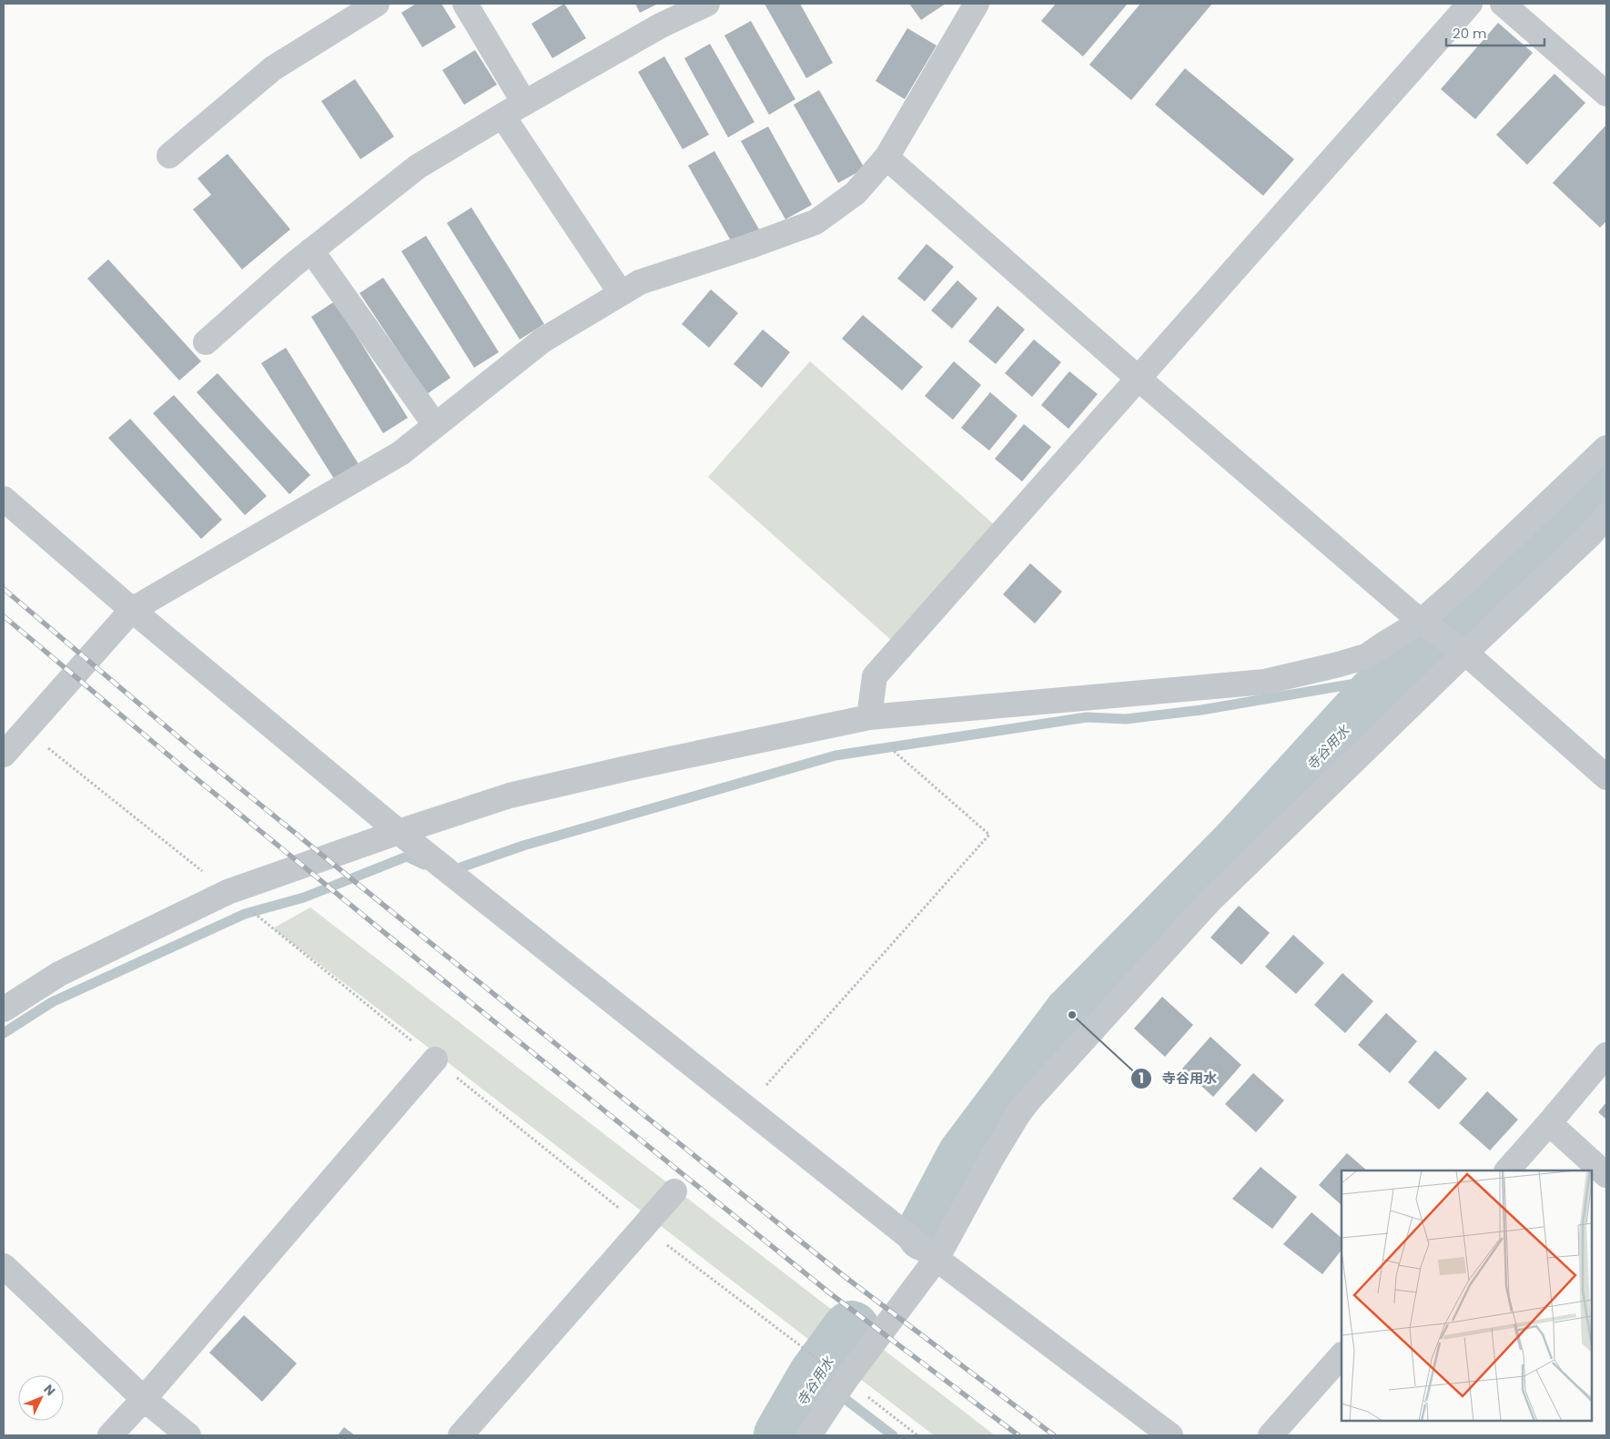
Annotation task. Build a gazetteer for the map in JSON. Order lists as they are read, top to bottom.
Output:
{
  "water": ["寺谷用水"],
  "places": ["寺谷用水"],
  "scale_bar": "20 m",
  "north": "top right"
}
